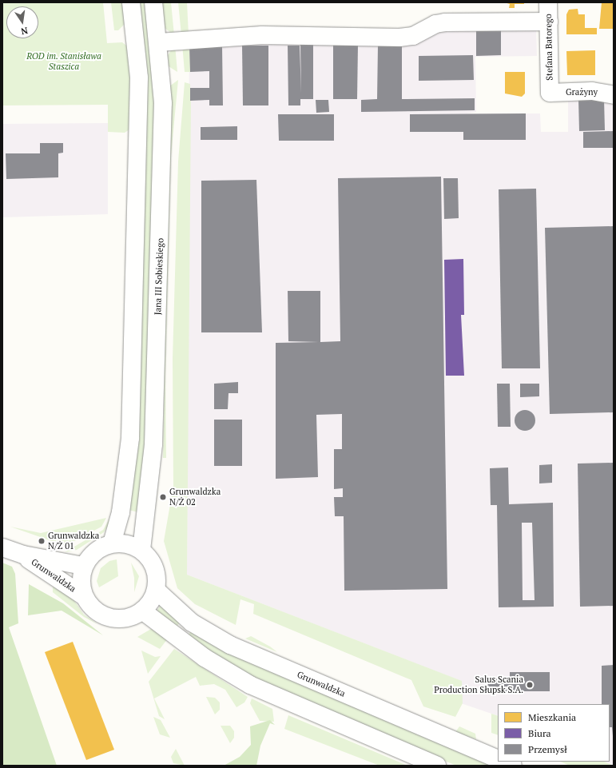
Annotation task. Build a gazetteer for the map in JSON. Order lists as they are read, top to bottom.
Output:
{
  "streets": {
    "street": [
      "Stefana Batorego",
      "Grażyny",
      "Jana III Sobieskiego",
      "Grunwaldzka"
    ]
  },
  "crossings": [
    ["Stefana Batorego", "Grażyny"],
    ["Jana III Sobieskiego", "Grunwaldzka"]
  ],
  "parks": ["ROD im. Stanisława Staszica"],
  "places": ["Grunwaldzka N/Ż 02", "Grunwaldzka N/Ż 01", "Salus Scania Production Słupsk S.A."],
  "legend": ["Mieszkania", "Biura", "Przemysł"],
  "north": "bottom"
}
